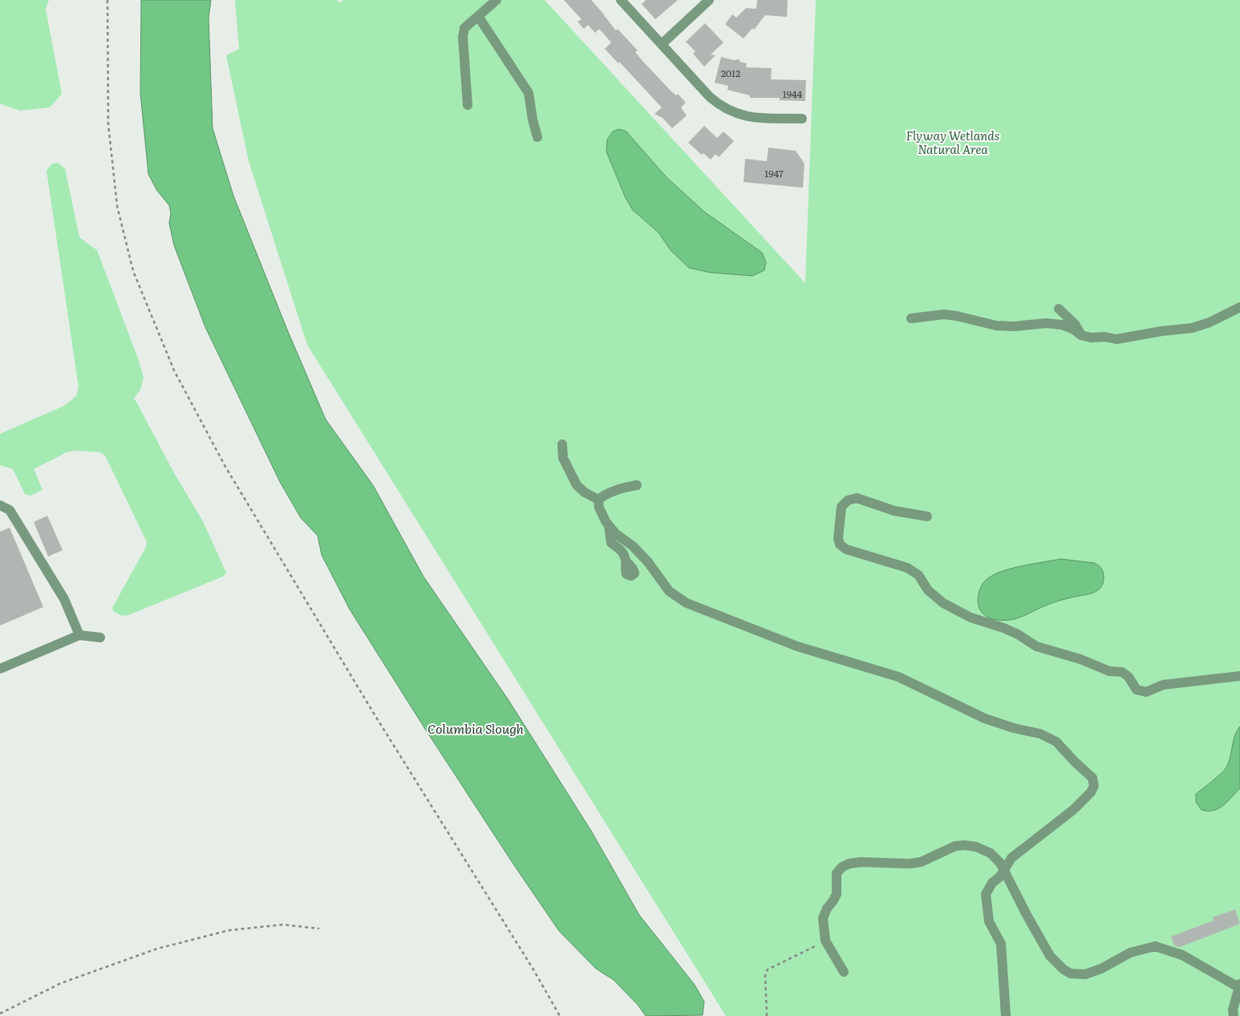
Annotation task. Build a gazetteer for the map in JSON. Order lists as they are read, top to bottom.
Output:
{
  "water": ["Columbia Slough"],
  "parks": ["Flyway Wetlands Natural Area"],
  "house_numbers": ["2012", "1944", "1947"]
}
